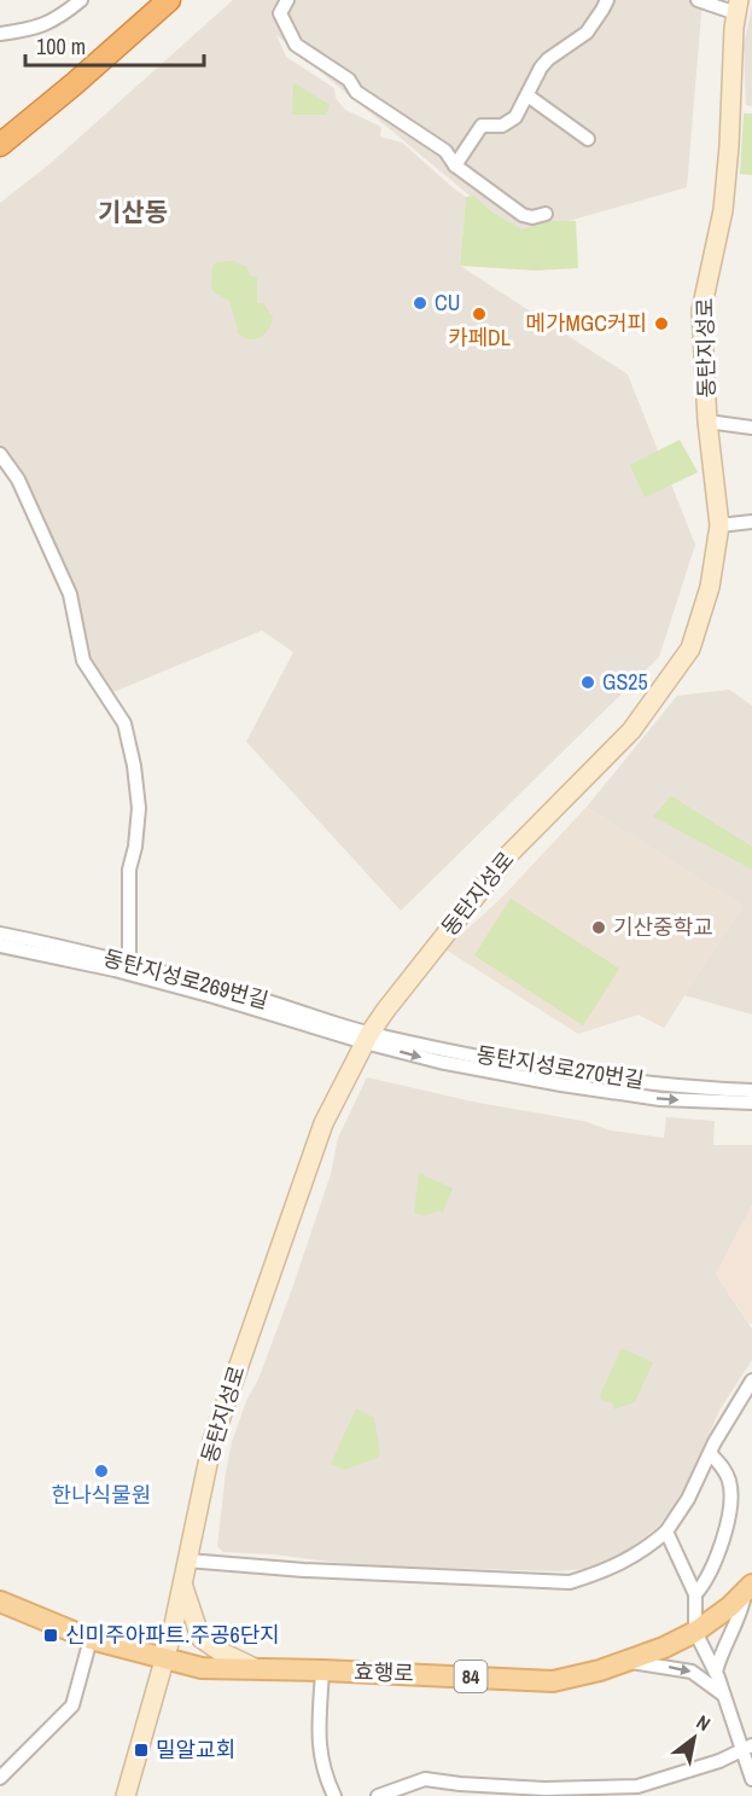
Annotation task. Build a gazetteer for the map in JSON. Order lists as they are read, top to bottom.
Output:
{
  "streets": {
    "main road": ["동탄지성로", "효행로", "84"],
    "street": ["동탄지성로269번길", "동탄지성로270번길"]
  },
  "crossings": [
    ["동탄지성로", "동탄지성로269번길"],
    ["동탄지성로", "동탄지성로270번길"],
    ["동탄지성로", "효행로"],
    ["동탄지성로269번길", "동탄지성로270번길"]
  ],
  "districts": ["기산동"],
  "places": {
    "other": [
      "CU",
      "카페DL",
      "메가MGC커피",
      "GS25",
      "기산중학교",
      "한나식물원"
    ],
    "transit": ["신미주아파트.주공6단지", "밀알교회"]
  },
  "scale_bar": "100 m",
  "north": "top right"
}
